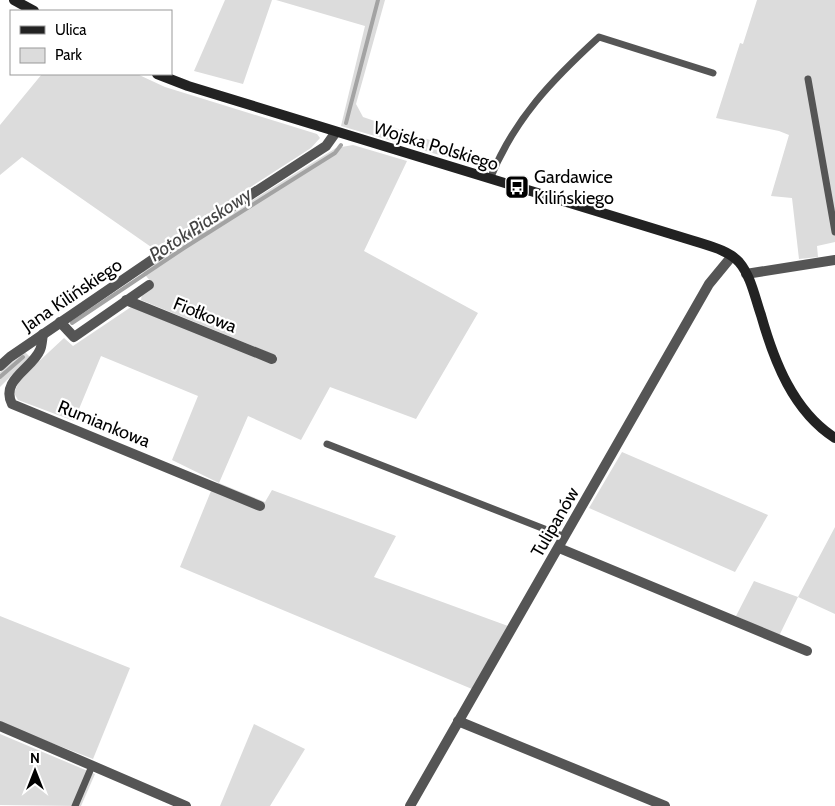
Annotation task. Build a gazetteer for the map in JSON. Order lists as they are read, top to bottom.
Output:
{
  "streets": {
    "street": [
      "Wojska Polskiego",
      "Jana Kilińskiego",
      "Fiołkowa",
      "Rumiankowa",
      "Tulipanów"
    ]
  },
  "crossings": [
    ["Wojska Polskiego", "Jana Kilińskiego"],
    ["Wojska Polskiego", "Tulipanów"],
    ["Jana Kilińskiego", "Rumiankowa"]
  ],
  "water": ["Potok Piaskowy"],
  "places": {
    "bus stop": ["Gardawice Kilińskiego"]
  },
  "legend": ["Ulica", "Park"],
  "north": "top"
}
